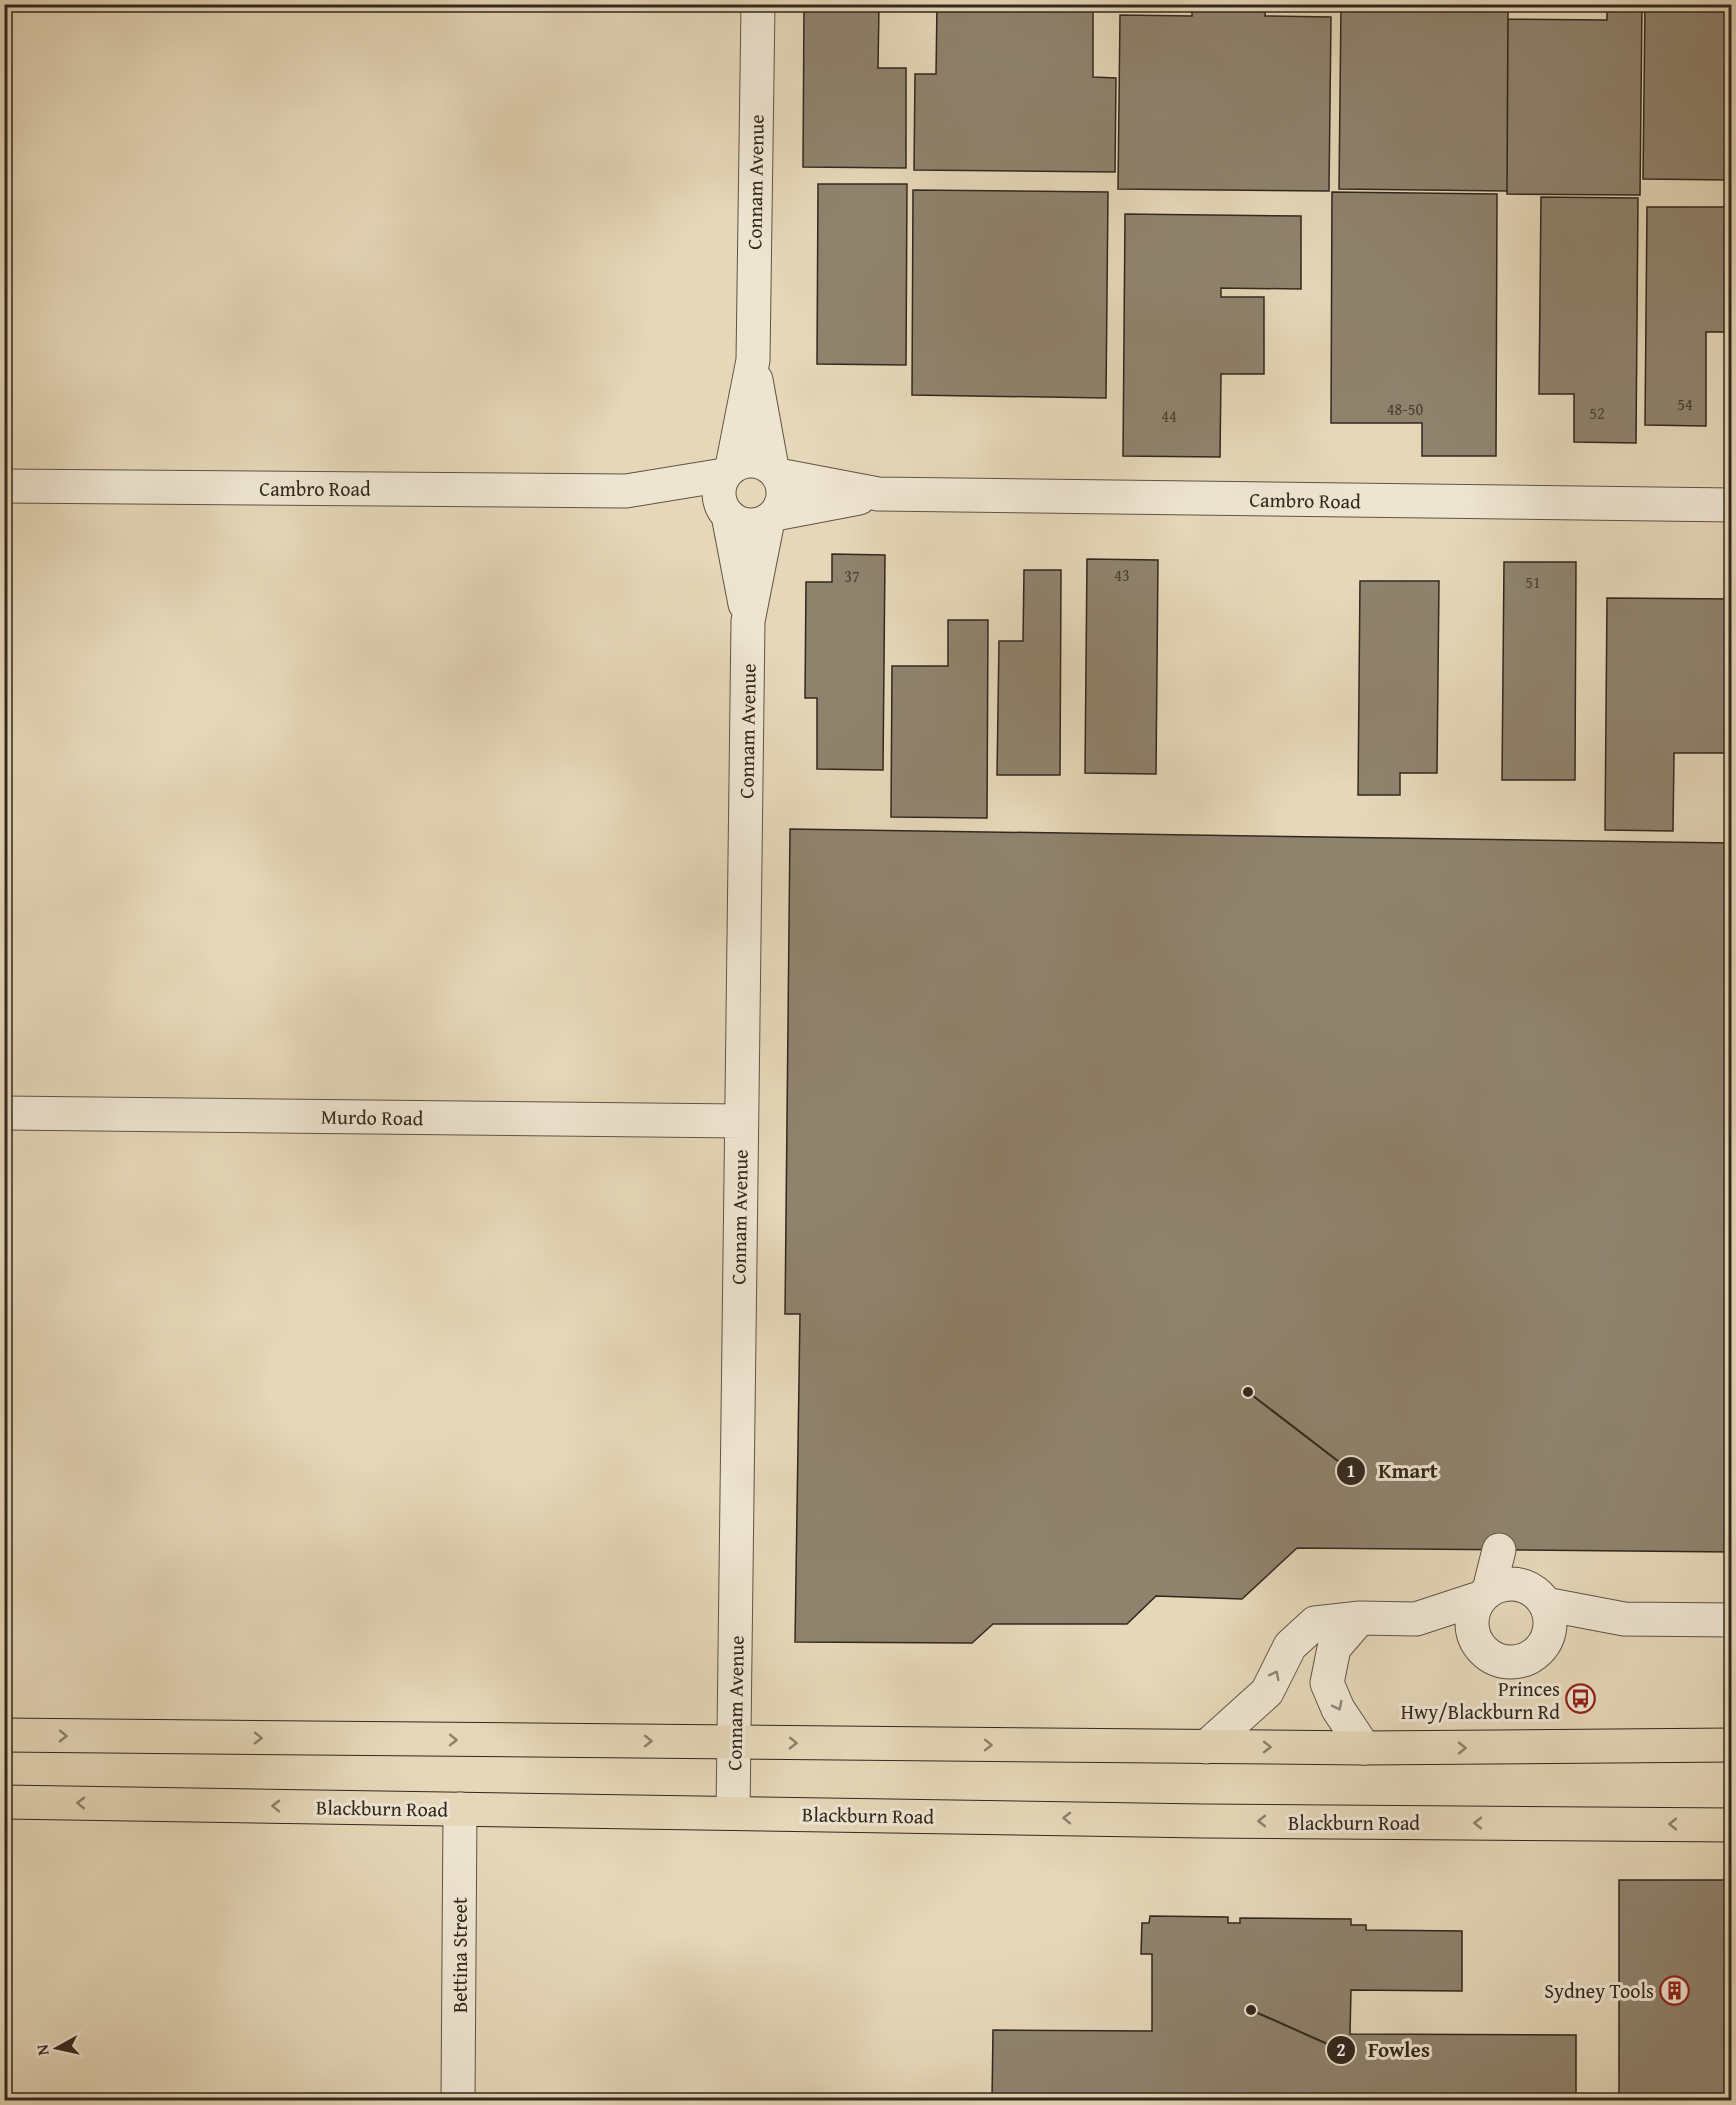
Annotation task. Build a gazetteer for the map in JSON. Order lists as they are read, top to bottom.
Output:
{
  "streets": {
    "main road": ["Blackburn Road"],
    "street": [
      "Connam Avenue",
      "Cambro Road",
      "Murdo Road",
      "Bettina Street"
    ]
  },
  "crossings": [
    ["Connam Avenue", "Cambro Road"],
    ["Connam Avenue", "Murdo Road"],
    ["Connam Avenue", "Blackburn Road"],
    ["Blackburn Road", "Bettina Street"]
  ],
  "places": {
    "other": ["Kmart", "Fowles"],
    "bus stop": ["Princes Hwy/Blackburn Rd"],
    "building": ["Sydney Tools"]
  },
  "house_numbers": [
    "54",
    "48-50",
    "52",
    "44",
    "43",
    "37",
    "51"
  ],
  "north": "left"
}
